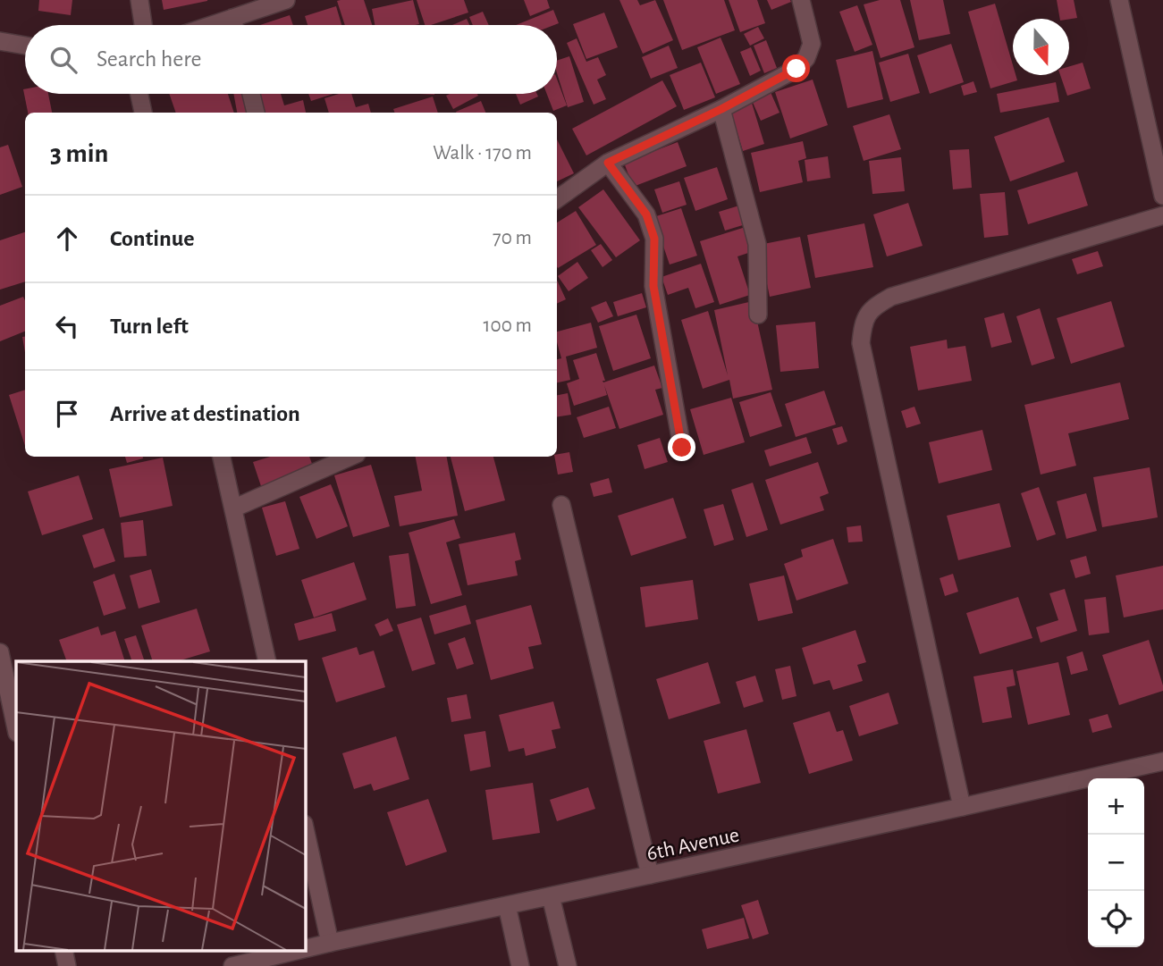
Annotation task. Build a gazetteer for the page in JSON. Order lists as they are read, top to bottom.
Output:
{
  "streets": {
    "street": ["6th Avenue"]
  },
  "north": "bottom",
  "page": {
    "search": "Search here",
    "heading": ["3 min", "Walk · 170 m"],
    "list": [
      ["Continue", "70 m"],
      ["Turn left", "100 m"],
      "Arrive at destination"
    ],
    "map_buttons": ["+", "−"]
  }
}
